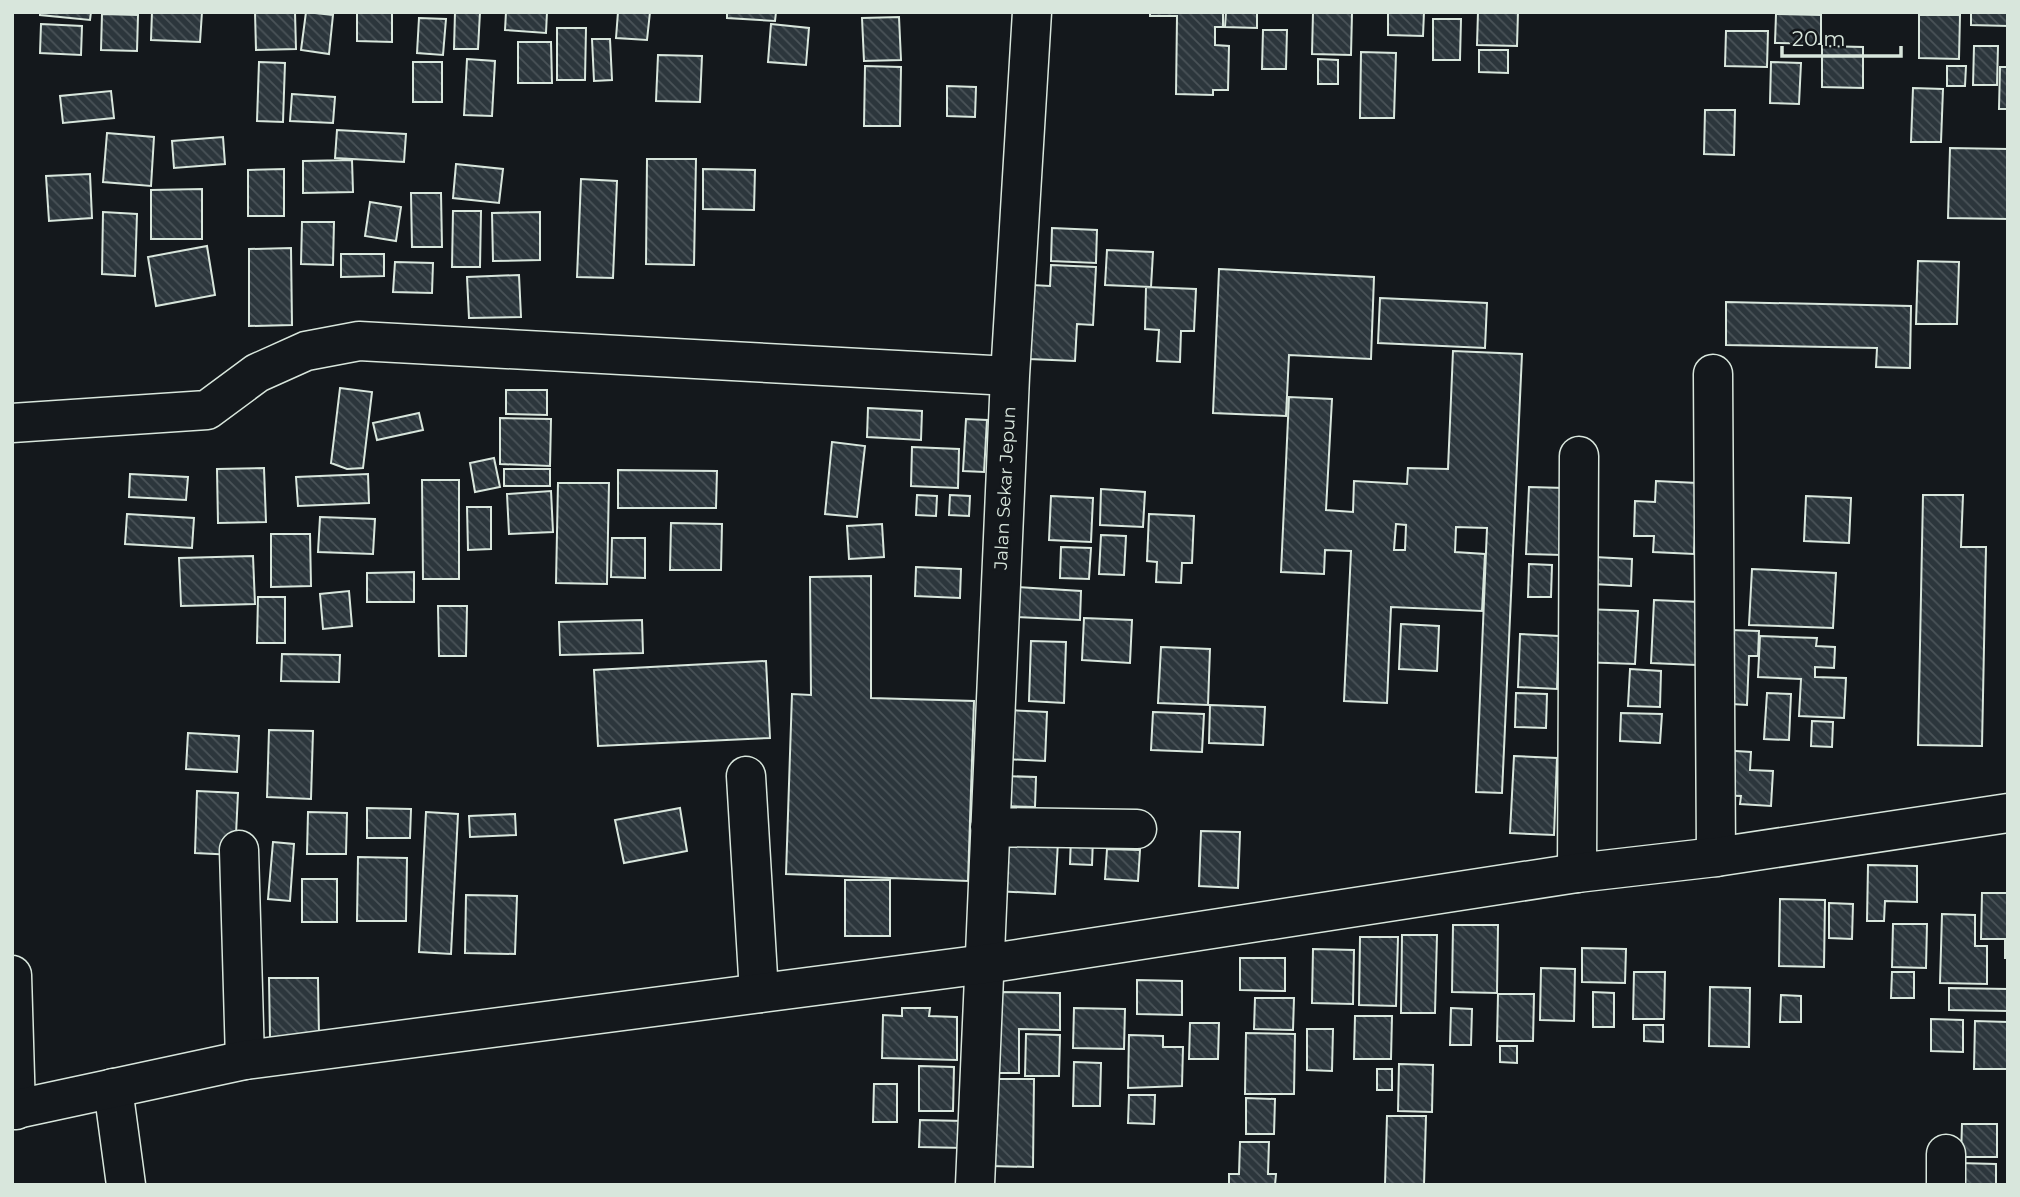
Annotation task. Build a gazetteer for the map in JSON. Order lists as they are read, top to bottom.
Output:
{
  "streets": {
    "street": ["Jalan Sekar Jepun"]
  },
  "scale_bar": "20 m"
}
